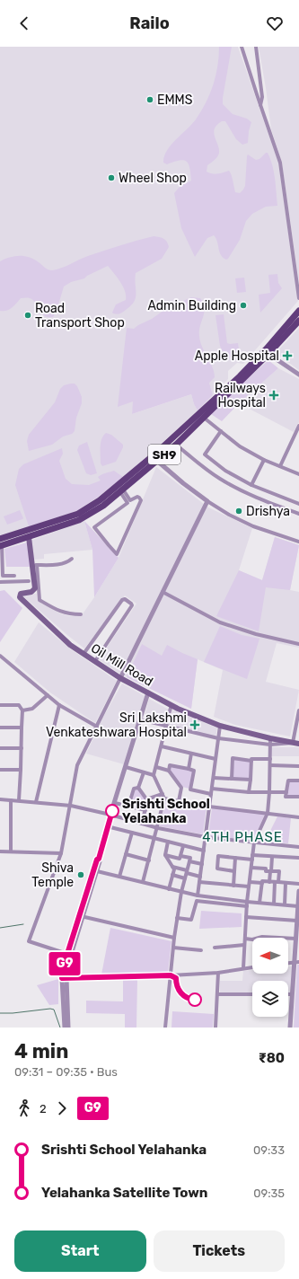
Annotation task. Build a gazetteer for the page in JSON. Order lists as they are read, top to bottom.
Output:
{
  "streets": {
    "main road": ["SH9", "Oil Mill Road"]
  },
  "districts": ["4TH PHASE"],
  "places": {
    "other": [
      "EMMS",
      "Wheel Shop",
      "Admin Building",
      "Road Transport Shop",
      "Drishya",
      "Srishti School Yelahanka",
      "Shiva Temple"
    ],
    "health": ["Apple Hospital", "Railways Hospital", "Sri Lakshmi Venkateshwara Hospital"]
  },
  "lines": ["bus line G9"],
  "north": "left",
  "page": {
    "header": "Railo",
    "on_map": "G9",
    "heading": ["4 min", "09:31 – 09:35 · Bus", "₹80"],
    "legs": ["2", "G9"],
    "list": [
      {
        "name": "Srishti School Yelahanka",
        "value": "09:33"
      },
      {
        "name": "Yelahanka Satellite Town",
        "value": "09:35"
      }
    ],
    "buttons": ["Start", "Tickets"]
  }
}
